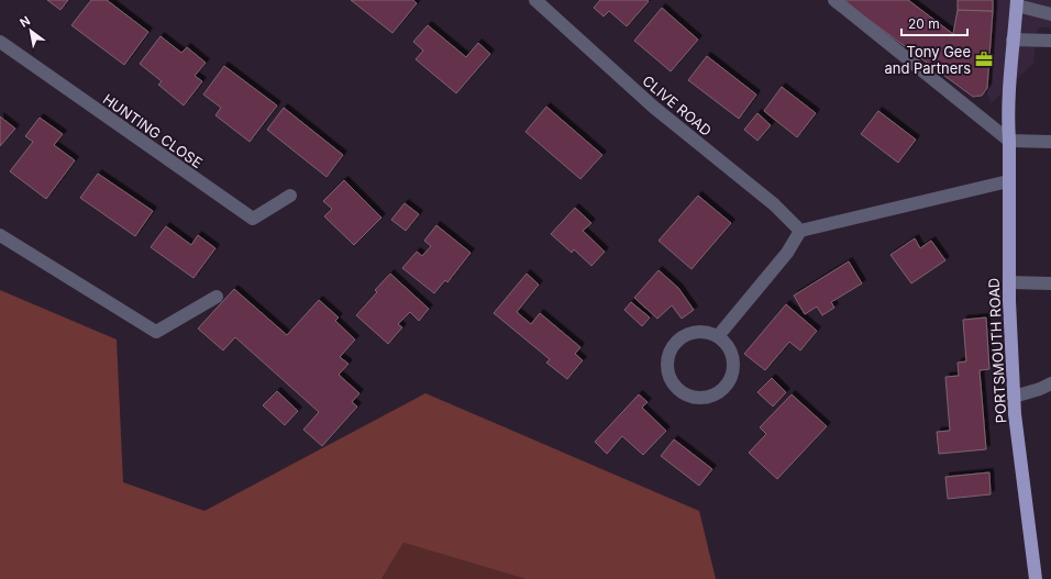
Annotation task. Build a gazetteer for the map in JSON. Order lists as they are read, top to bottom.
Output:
{
  "streets": {
    "main road": ["PORTSMOUTH ROAD"],
    "street": ["CLIVE ROAD", "HUNTING CLOSE"]
  },
  "places": {
    "office": ["Tony Gee and Partners"]
  },
  "scale_bar": "20 m",
  "north": "top left"
}
